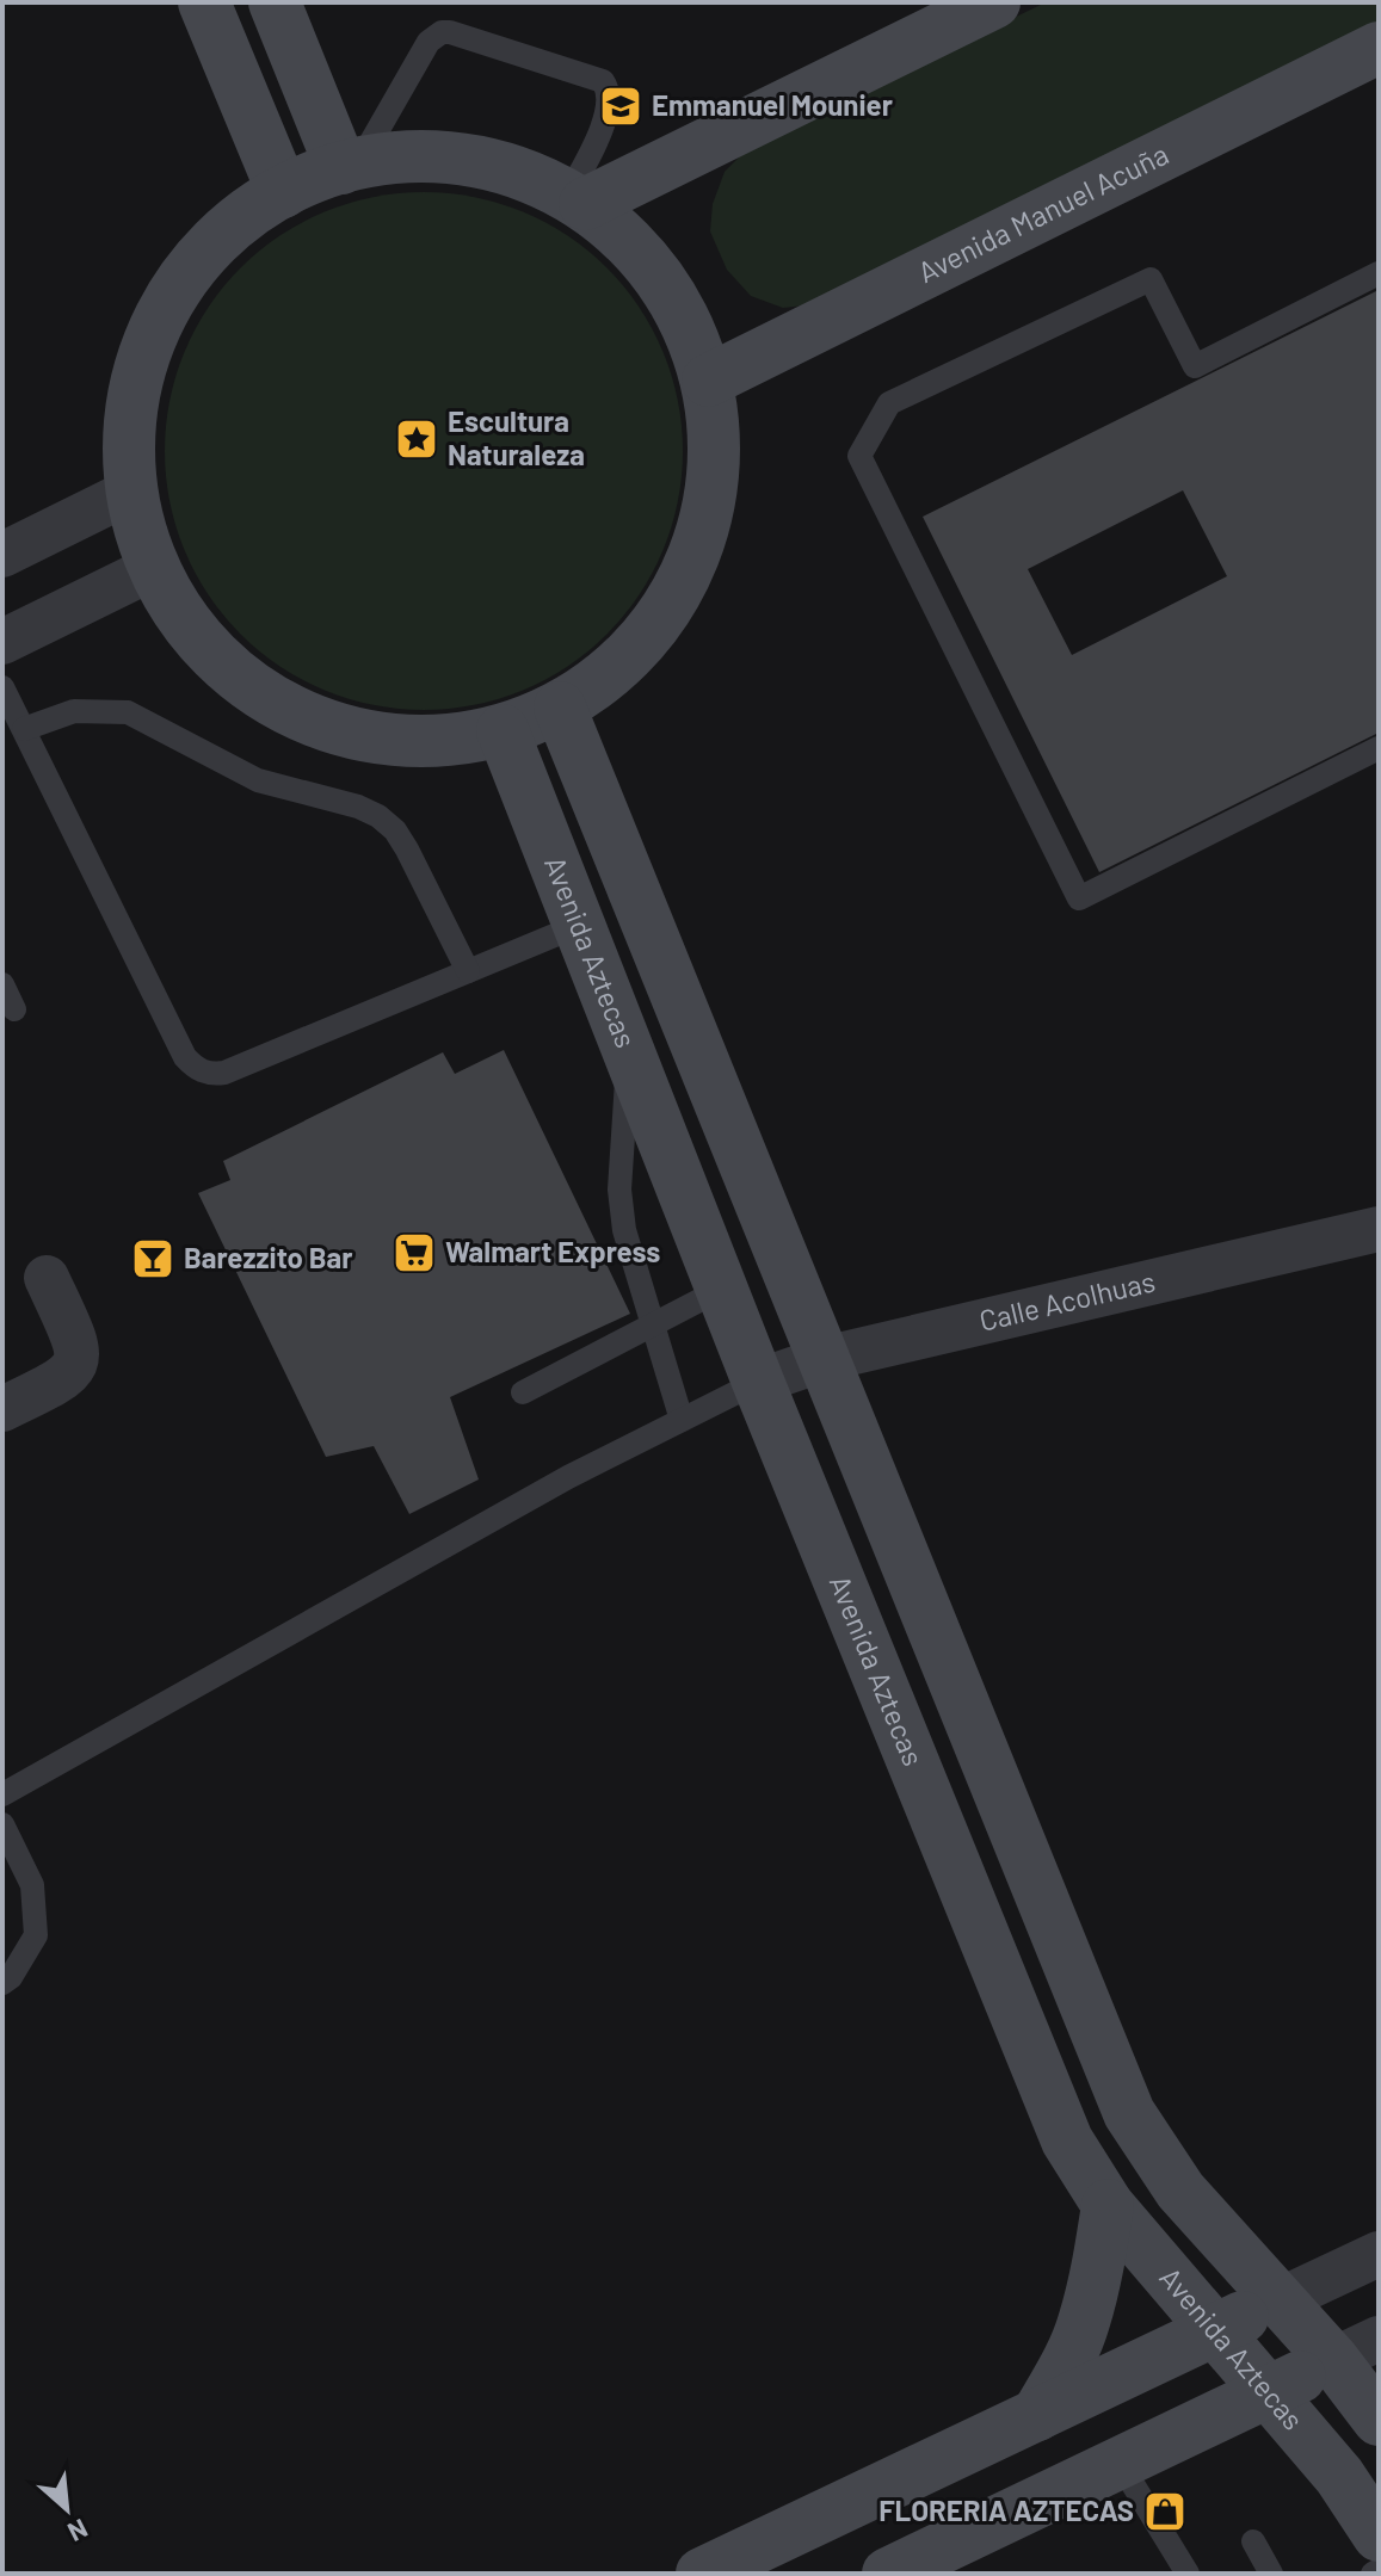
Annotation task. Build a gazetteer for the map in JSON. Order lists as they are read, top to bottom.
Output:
{
  "streets": {
    "street": ["Avenida Manuel Acuña", "Avenida Aztecas", "Calle Acolhuas"]
  },
  "crossings": [
    ["Avenida Aztecas", "Calle Acolhuas"]
  ],
  "places": {
    "school or university": ["Emmanuel Mounier"],
    "place": ["Escultura Naturaleza"],
    "supermarket": ["Walmart Express"],
    "bar": ["Barezzito Bar"],
    "shop": ["FLORERIA AZTECAS"]
  },
  "north": "bottom right"
}
